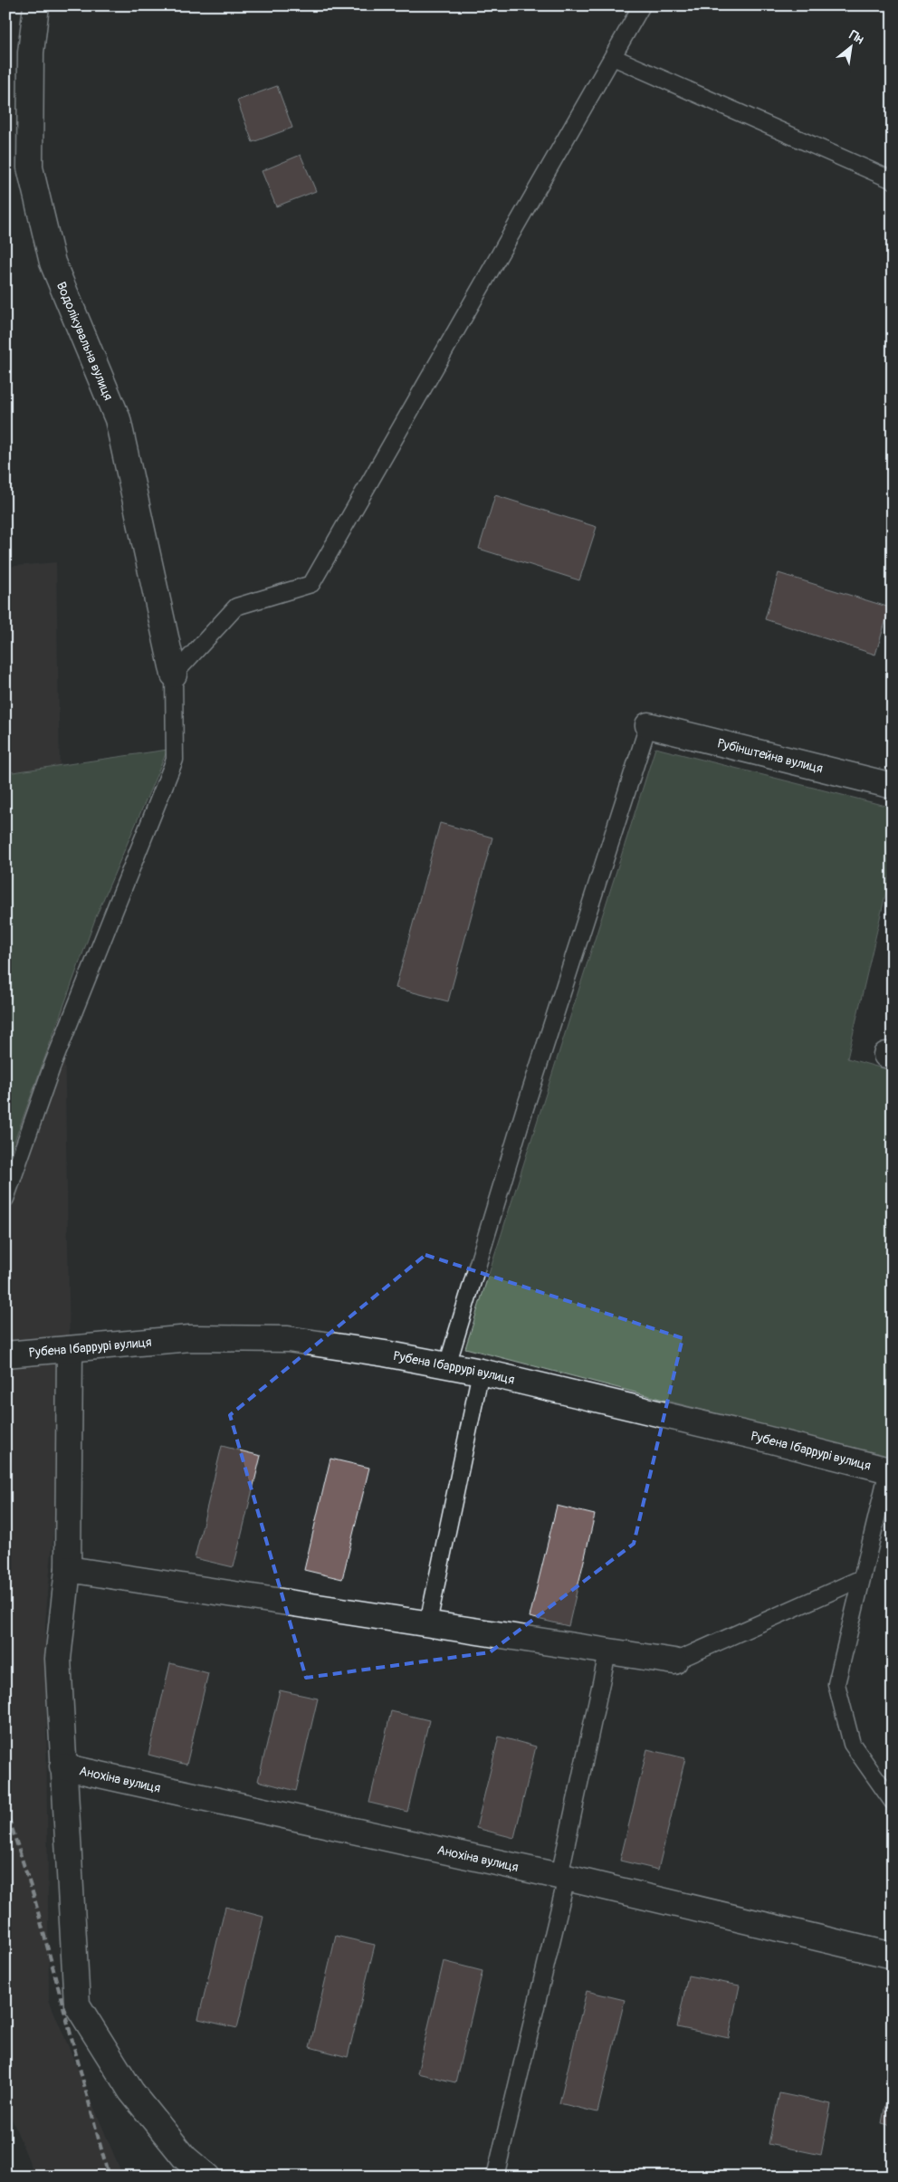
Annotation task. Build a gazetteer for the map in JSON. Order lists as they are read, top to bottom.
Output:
{
  "streets": {
    "street": [
      "Водолікувальна вулиця",
      "Рубінштейна вулиця",
      "Рубена Ібаррурі вулиця",
      "Анохіна вулиця"
    ]
  },
  "north": "top right"
}
